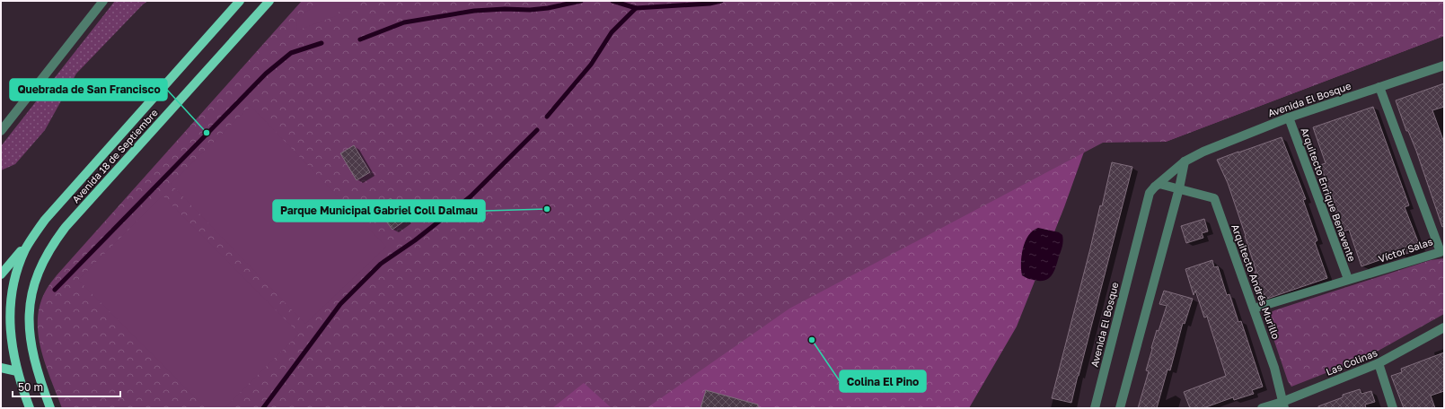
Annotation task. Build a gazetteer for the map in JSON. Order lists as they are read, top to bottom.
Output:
{
  "streets": {
    "main road": ["Avenida 18 de Septiembre"],
    "street": [
      "Avenida El Bosque",
      "Arquitecto Enrique Benavente",
      "Víctor Salas",
      "Arquitecto Andrés Murillo",
      "Las Colinas"
    ]
  },
  "crossings": [
    ["Avenida El Bosque", "Arquitecto Enrique Benavente"],
    ["Avenida El Bosque", "Víctor Salas"],
    ["Arquitecto Enrique Benavente", "Víctor Salas"],
    ["Víctor Salas", "Arquitecto Andrés Murillo"],
    ["Arquitecto Andrés Murillo", "Las Colinas"]
  ],
  "places": ["Quebrada de San Francisco", "Parque Municipal Gabriel Coll Dalmau", "Colina El Pino"],
  "scale_bar": "50 m"
}
